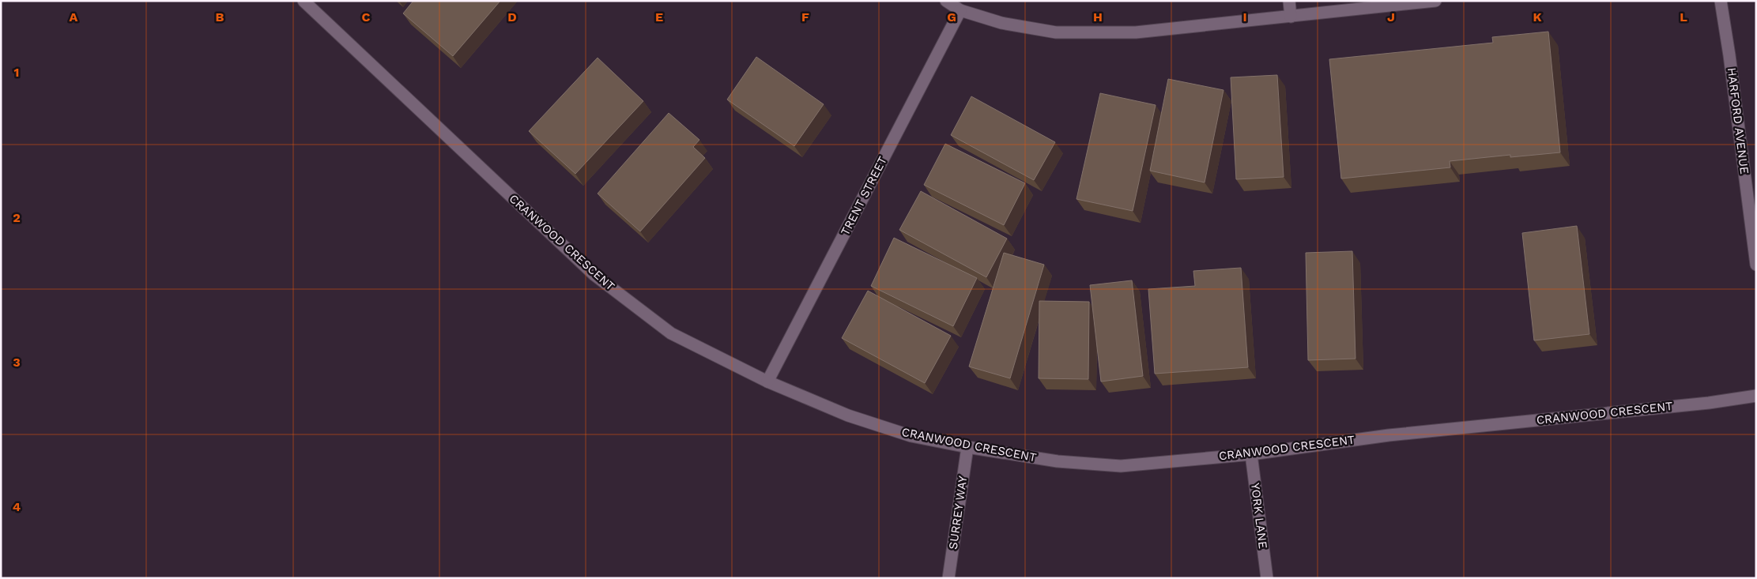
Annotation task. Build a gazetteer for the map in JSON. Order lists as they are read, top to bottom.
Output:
{
  "streets": {
    "street": [
      "HARFORD AVENUE",
      "TRENT STREET",
      "CRANWOOD CRESCENT",
      "SURREY WAY",
      "YORK LANE"
    ]
  },
  "crossings": [
    ["TRENT STREET", "CRANWOOD CRESCENT"],
    ["CRANWOOD CRESCENT", "SURREY WAY"],
    ["CRANWOOD CRESCENT", "YORK LANE"]
  ],
  "grid": {
    "columns": [
      "A",
      "B",
      "C",
      "D",
      "E",
      "F",
      "G",
      "H",
      "I",
      "J",
      "K",
      "L"
    ],
    "rows": [
      "1",
      "2",
      "3",
      "4"
    ]
  }
}
